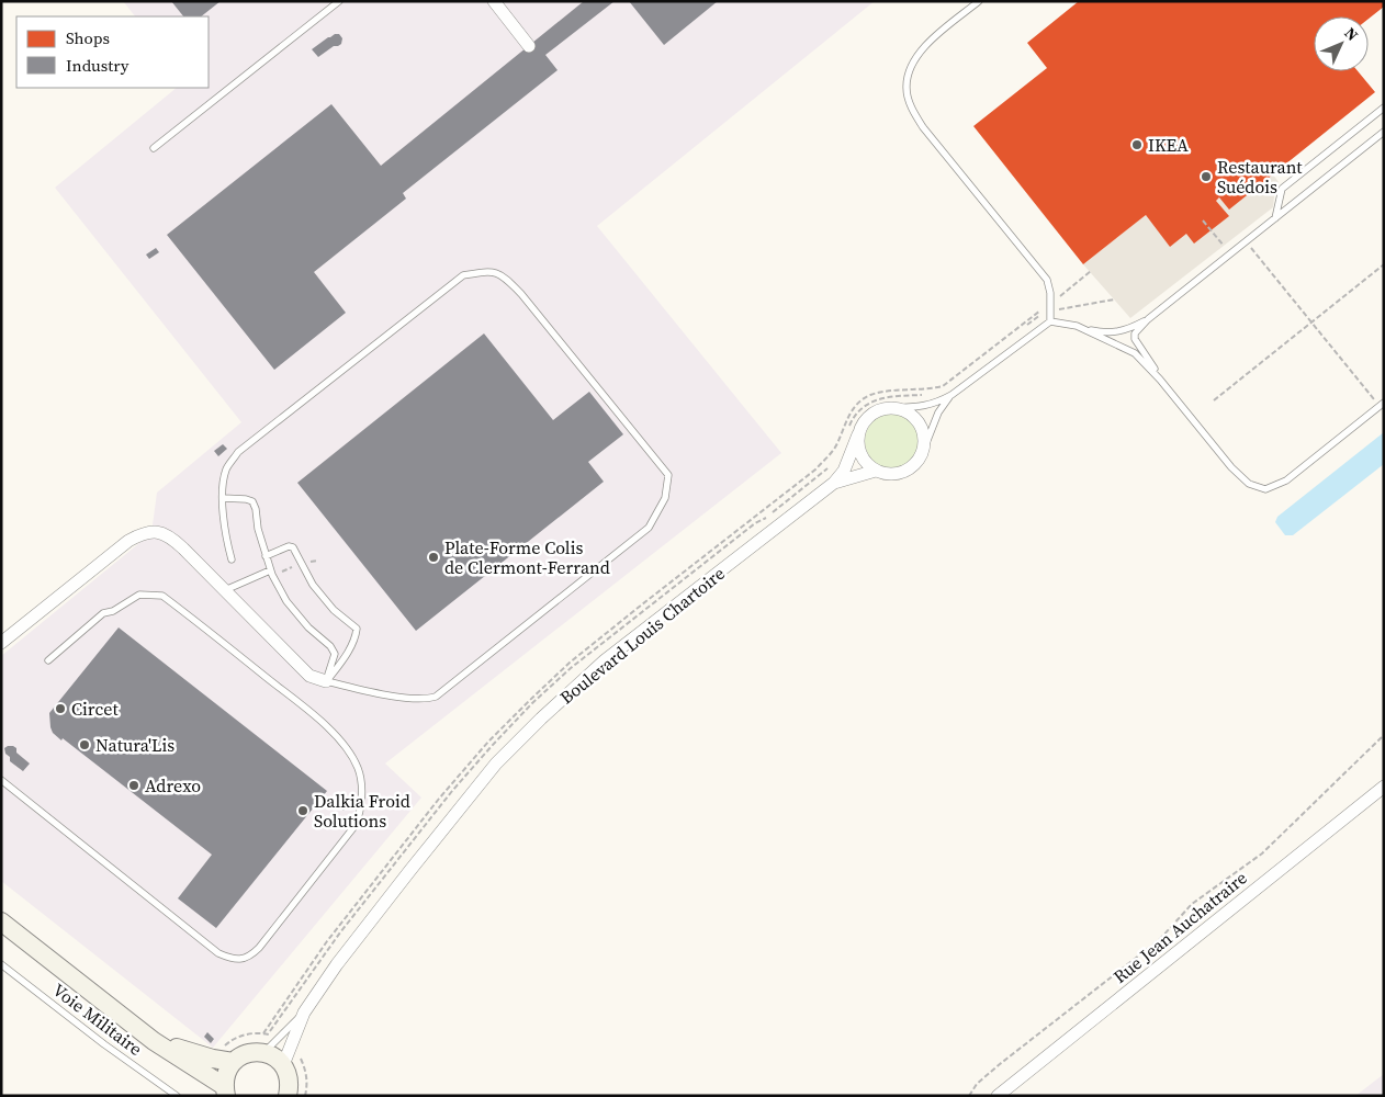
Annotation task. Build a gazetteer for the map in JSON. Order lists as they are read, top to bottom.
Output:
{
  "streets": {
    "street": ["Boulevard Louis Chartoire", "Rue Jean Auchatraire"],
    "lane": ["Voie Militaire"]
  },
  "places": [
    "IKEA",
    "Restaurant Suédois",
    "Plate-Forme Colis de Clermont-Ferrand",
    "Circet",
    "Natura'Lis",
    "Adrexo",
    "Dalkia Froid Solutions"
  ],
  "legend": ["Shops", "Industry"],
  "north": "top right"
}
